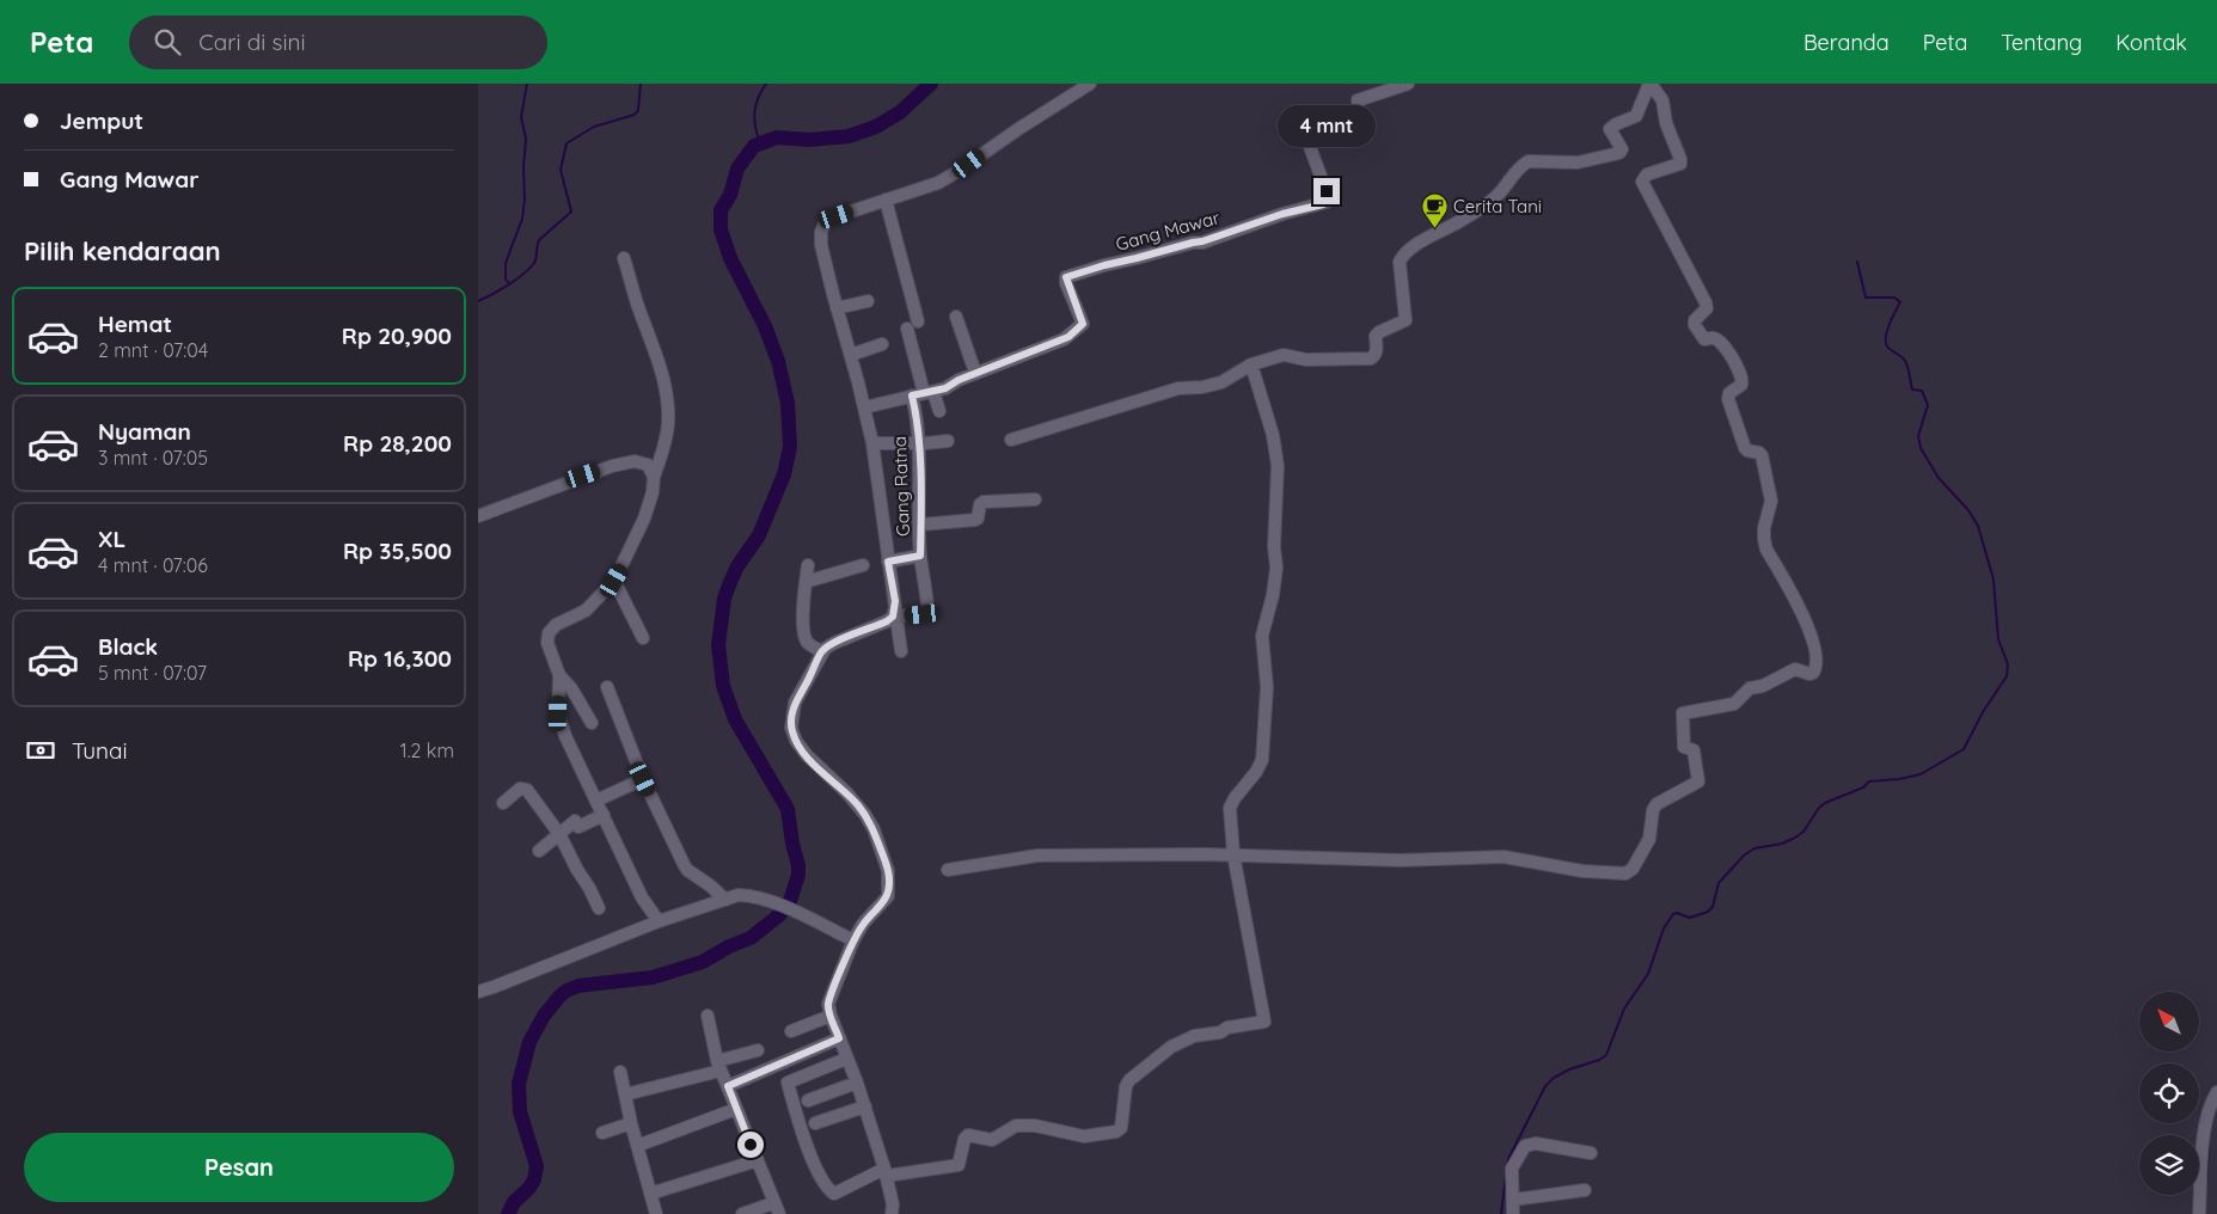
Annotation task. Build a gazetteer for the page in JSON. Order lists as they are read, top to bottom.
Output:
{
  "streets": {
    "street": ["Gang Mawar", "Gang Ratna"]
  },
  "crossings": [
    ["Gang Mawar", "Gang Ratna"]
  ],
  "places": {
    "cafe": ["Cerita Tani"]
  },
  "north": "top left",
  "page": {
    "header": "Peta",
    "search": "Cari di sini",
    "nav": [
      "Beranda",
      "Peta",
      "Tentang",
      "Kontak"
    ],
    "banner": ["Jemput", "Gang Mawar"],
    "bubble": "4 mnt",
    "heading": "Pilih kendaraan",
    "list": [
      {
        "name": "Hemat",
        "note": "2 mnt · 07:04",
        "value": "Rp 20,900"
      },
      {
        "name": "Nyaman",
        "note": "3 mnt · 07:05",
        "value": "Rp 28,200"
      },
      {
        "name": "XL",
        "note": "4 mnt · 07:06",
        "value": "Rp 35,500"
      },
      {
        "name": "Black",
        "note": "5 mnt · 07:07",
        "value": "Rp 16,300"
      }
    ],
    "pay": ["Tunai", "1.2 km"],
    "buttons": "Pesan"
  }
}
